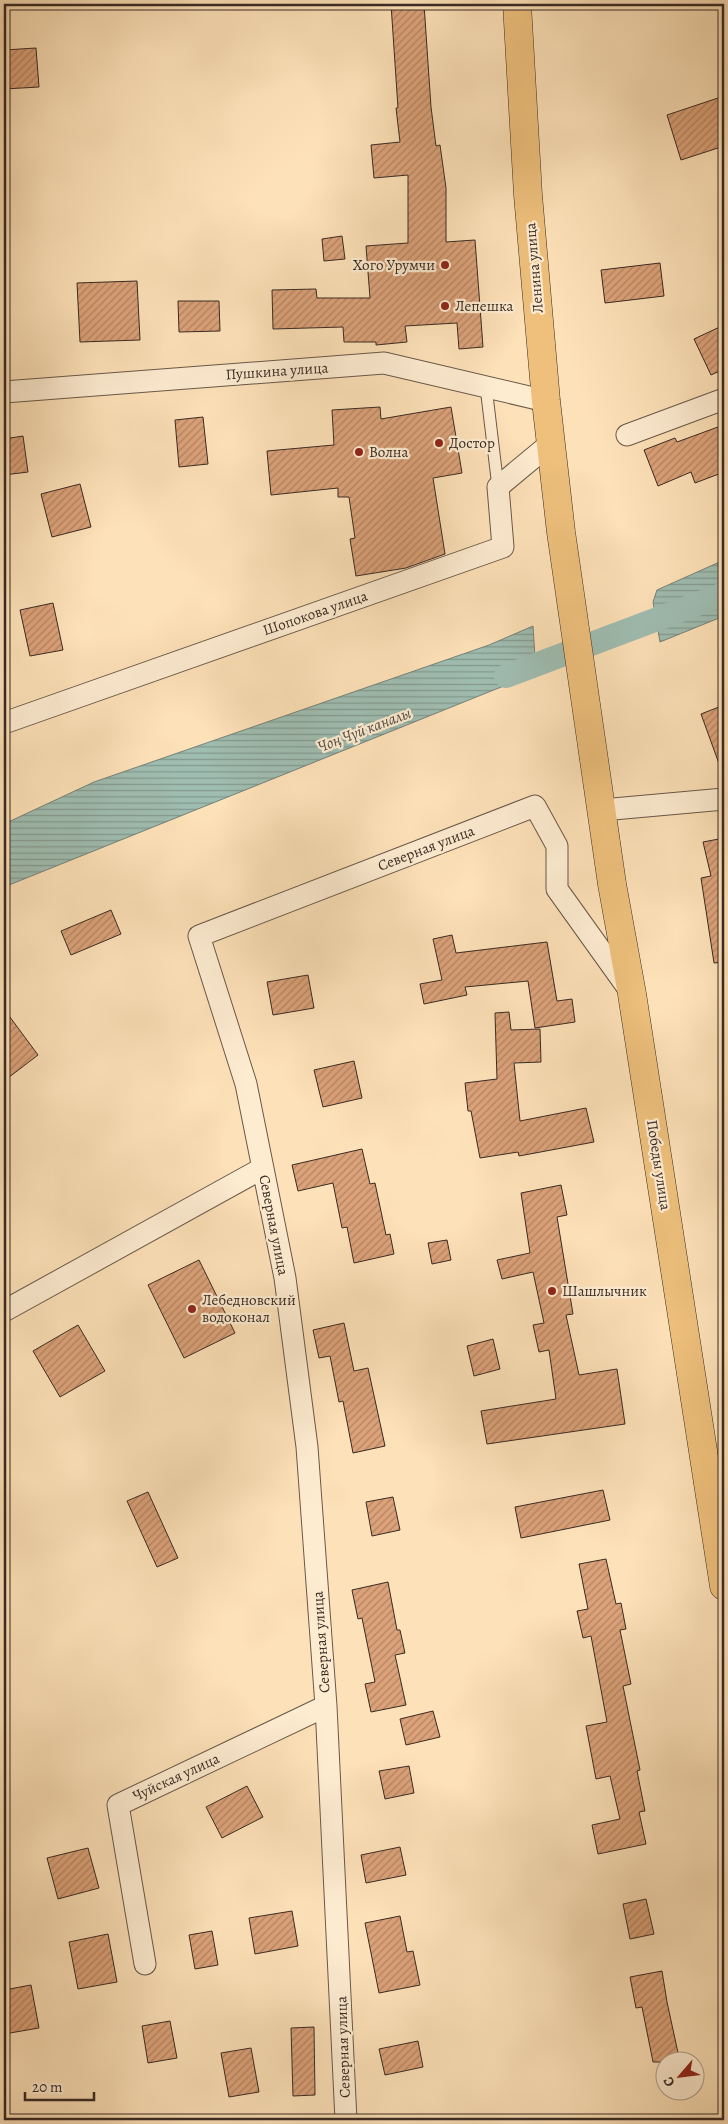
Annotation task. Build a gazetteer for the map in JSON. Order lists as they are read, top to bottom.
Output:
{
  "streets": {
    "main road": ["Ленина улица", "Победы улица"],
    "street": [
      "Пушкина улица",
      "Шопокова улица",
      "Северная улица",
      "Чуйская улица"
    ]
  },
  "crossings": [
    ["Ленина улица", "Пушкина улица"],
    ["Ленина улица", "Победы улица"],
    ["Северная улица", "Победы улица"],
    ["Северная улица", "Чуйская улица"]
  ],
  "water": ["Чоң Чүй каналы"],
  "places": [
    "Хого Урумчи",
    "Лепешка",
    "Достор",
    "Волна",
    "Шашлычник",
    "Лебедновский водоконал"
  ],
  "scale_bar": "20 m",
  "north": "bottom left"
}
